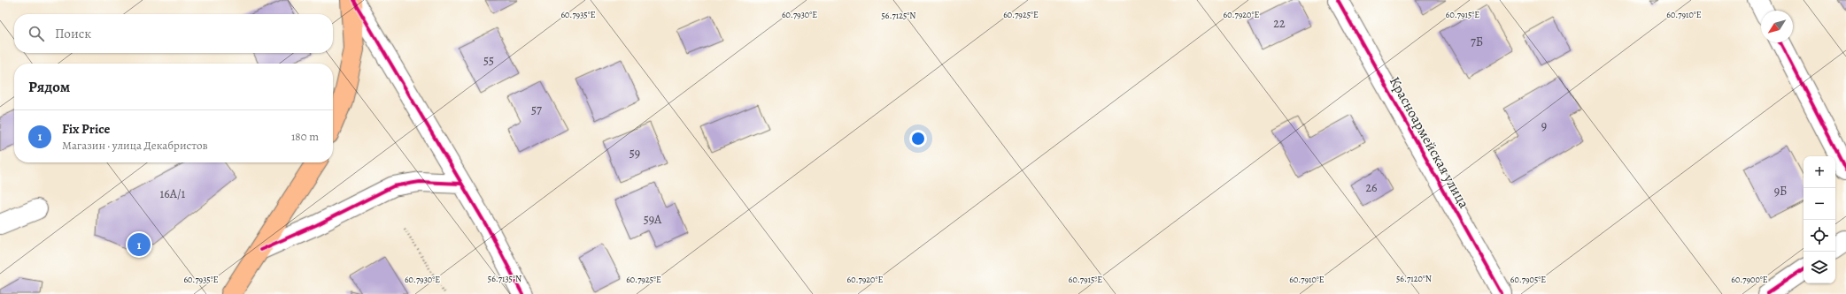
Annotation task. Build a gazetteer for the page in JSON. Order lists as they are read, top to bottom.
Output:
{
  "streets": {
    "street": ["Красноармейская улица"]
  },
  "house_numbers": [
    "22",
    "7Б",
    "55",
    "57",
    "9",
    "59",
    "26",
    "9Б",
    "16А/1",
    "59А"
  ],
  "north": "bottom left",
  "page": {
    "search": "Поиск",
    "heading": "Рядом",
    "list": [
      {
        "mark": "1",
        "name": "Fix Price",
        "note": "Магазин · улица Декабристов",
        "value": "180 m"
      }
    ],
    "map_buttons": ["+", "−"],
    "pins": "1"
  },
  "coordinates": [
    "60.7915°E",
    "60.7935°E",
    "60.7930°E",
    "60.7925°E",
    "60.7920°E",
    "60.7910°E",
    "56.7125°N",
    "56.7135°N",
    "56.7120°N",
    "60.7905°E",
    "60.7900°E"
  ]
}
